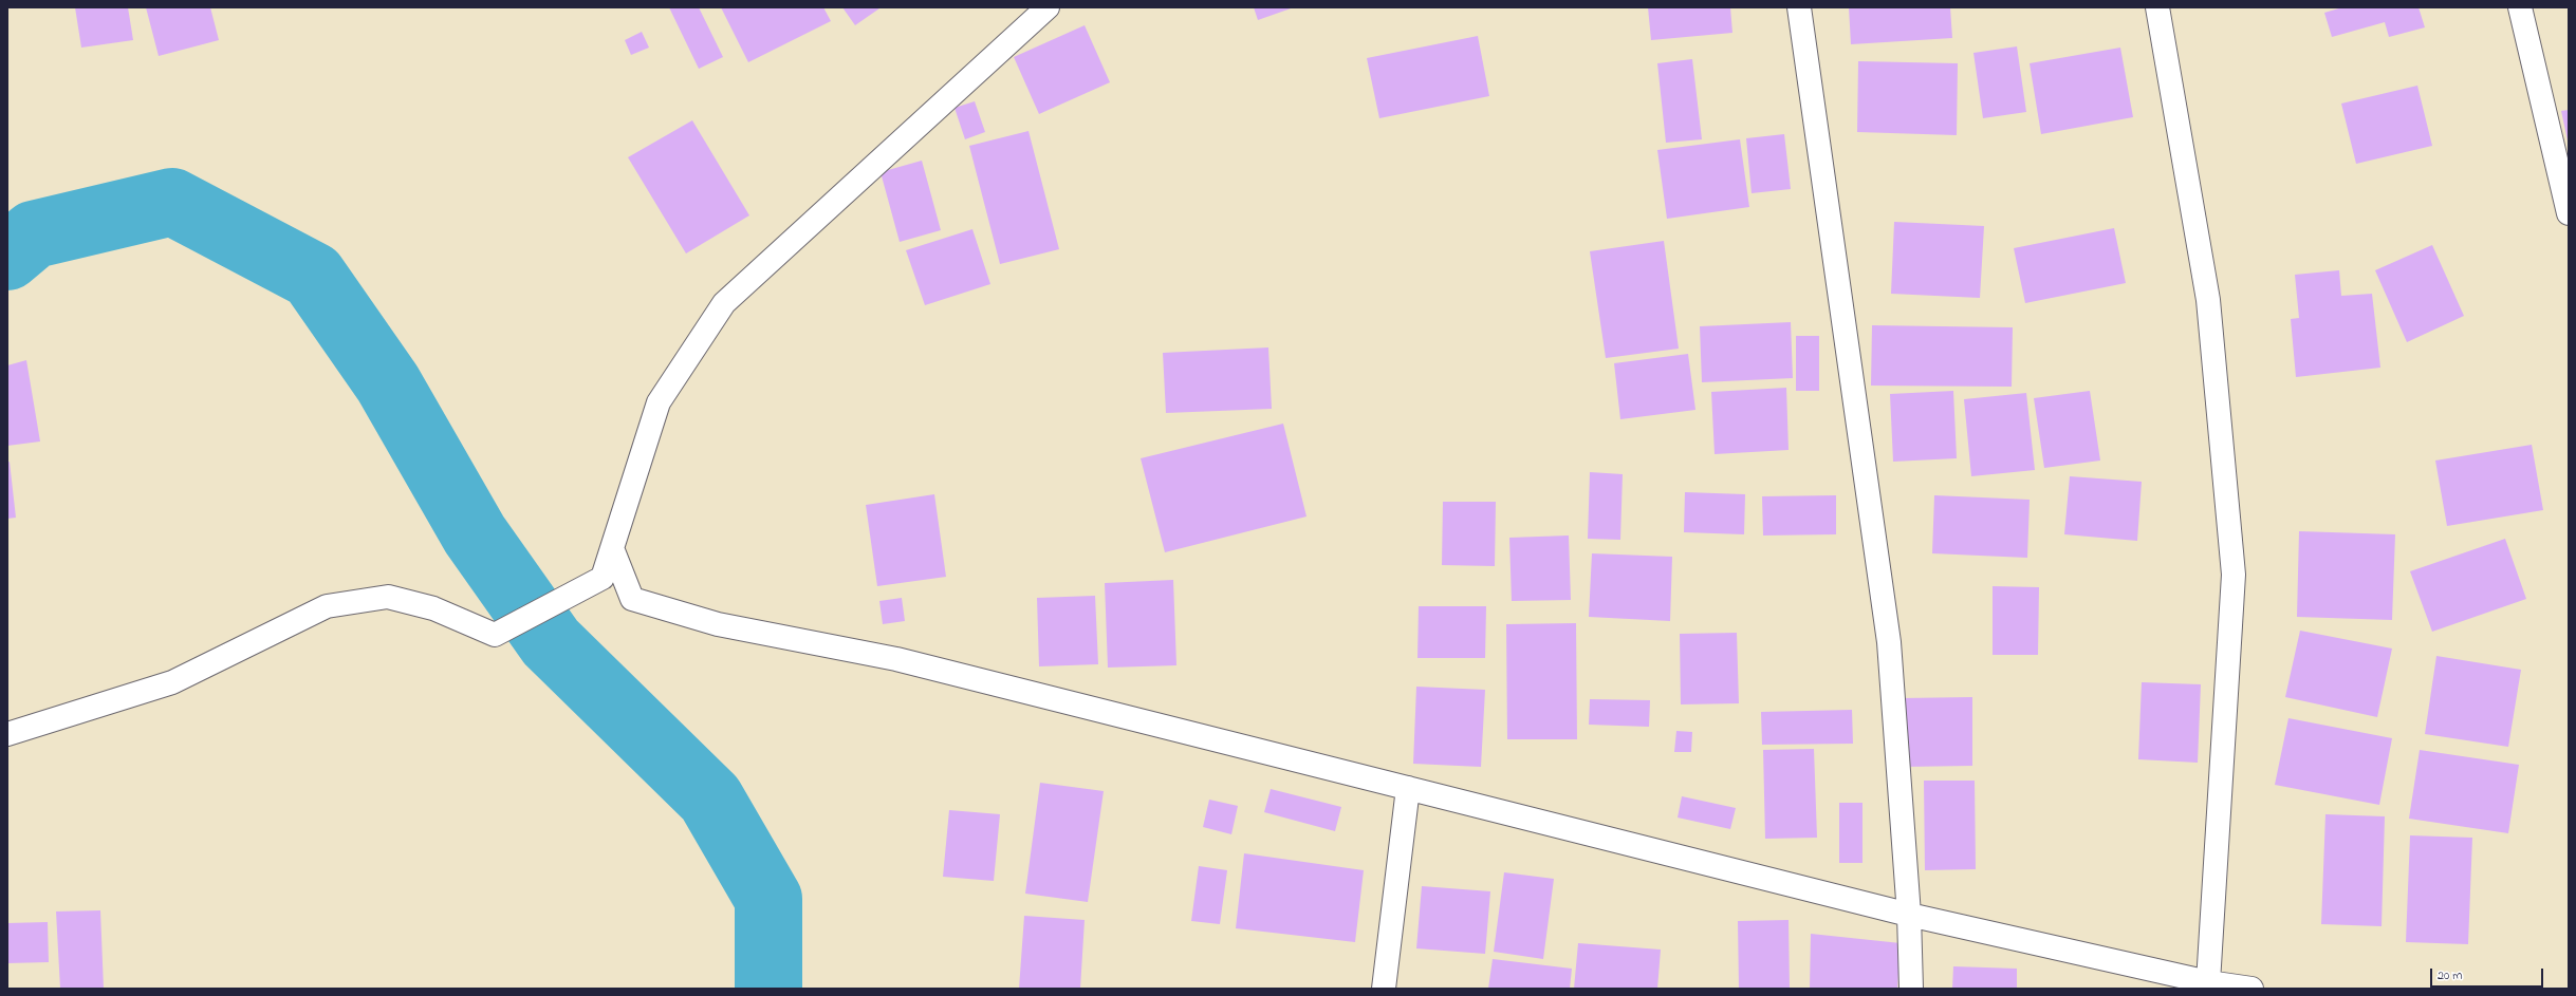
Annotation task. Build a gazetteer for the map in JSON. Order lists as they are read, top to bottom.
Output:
{
  "scale_bar": "20 m"
}
